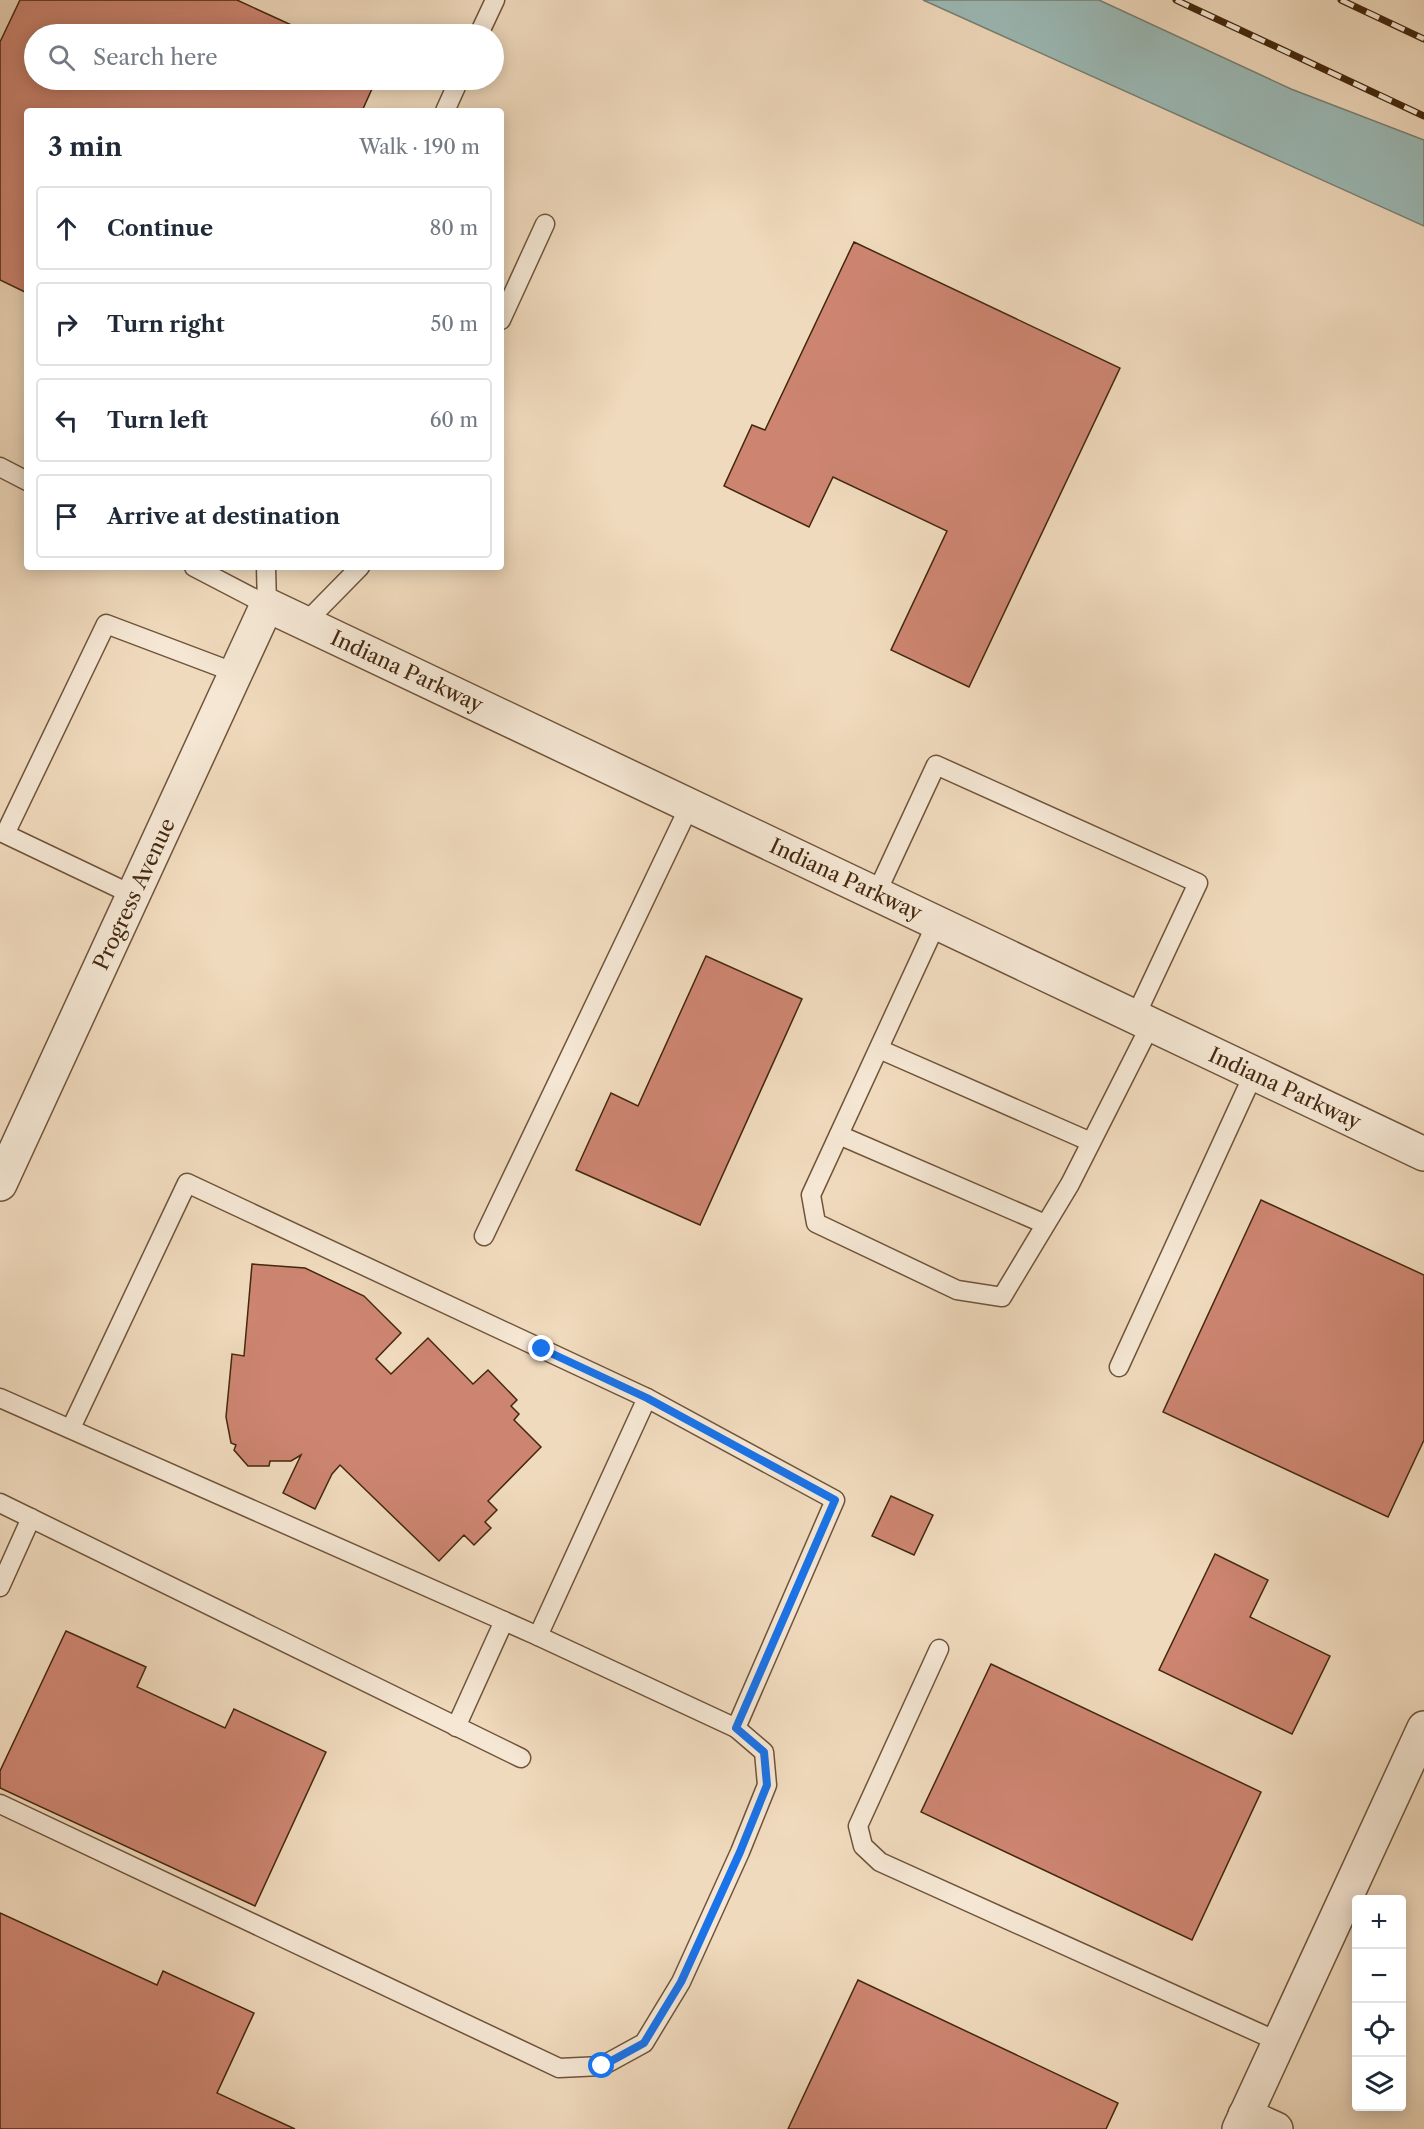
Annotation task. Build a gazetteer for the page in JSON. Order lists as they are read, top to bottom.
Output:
{
  "streets": {
    "street": ["Indiana Parkway", "Progress Avenue"]
  },
  "crossings": [
    ["Indiana Parkway", "Progress Avenue"]
  ],
  "page": {
    "search": "Search here",
    "heading": ["3 min", "Walk · 190 m"],
    "list": [
      ["Continue", "80 m"],
      ["Turn right", "50 m"],
      ["Turn left", "60 m"],
      "Arrive at destination"
    ],
    "map_buttons": ["+", "−"]
  }
}
